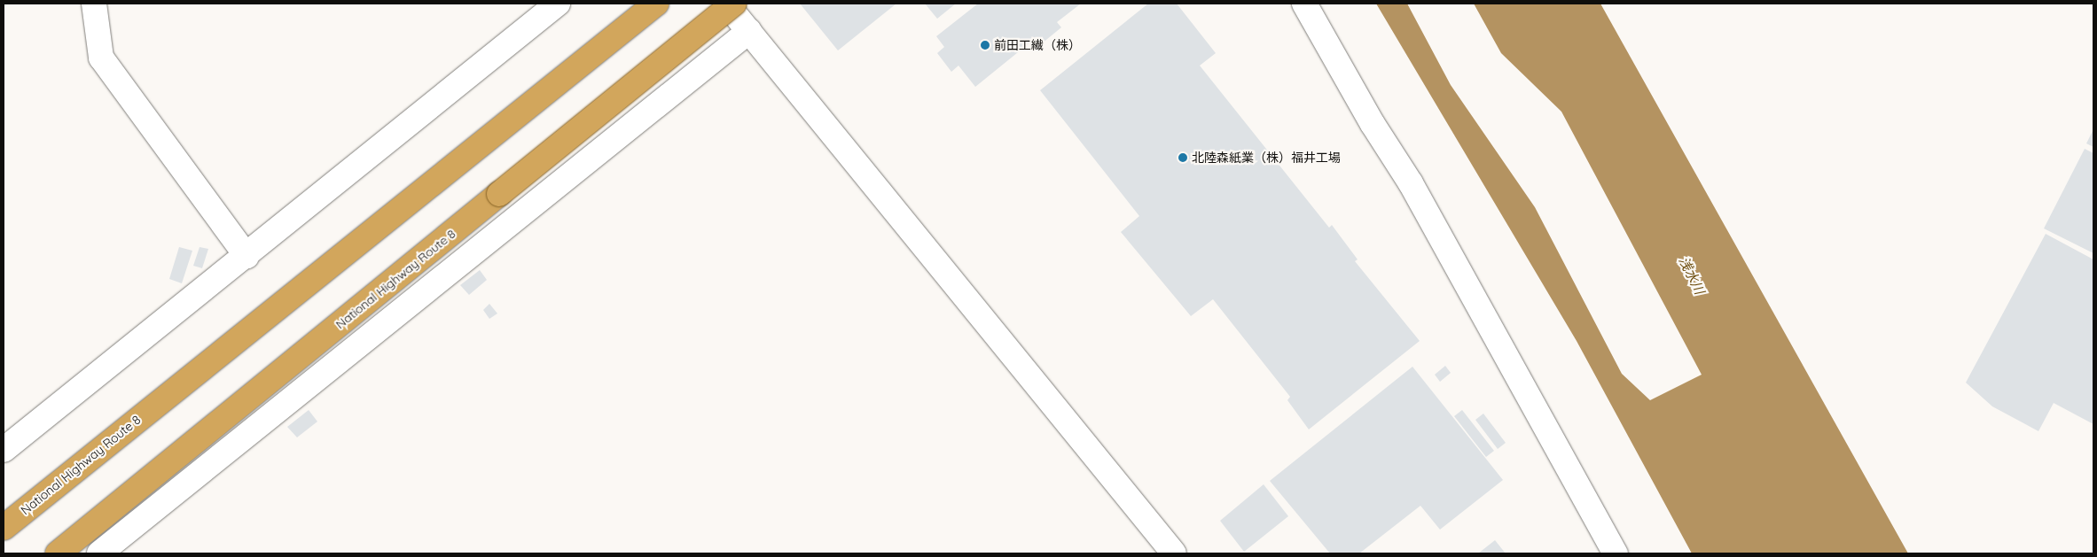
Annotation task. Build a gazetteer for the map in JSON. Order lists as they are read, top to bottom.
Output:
{
  "streets": {
    "highway": ["National Highway Route 8"]
  },
  "water": ["浅水川"],
  "places": ["前田工繊（株）", "北陸森紙業（株）福井工場"]
}
